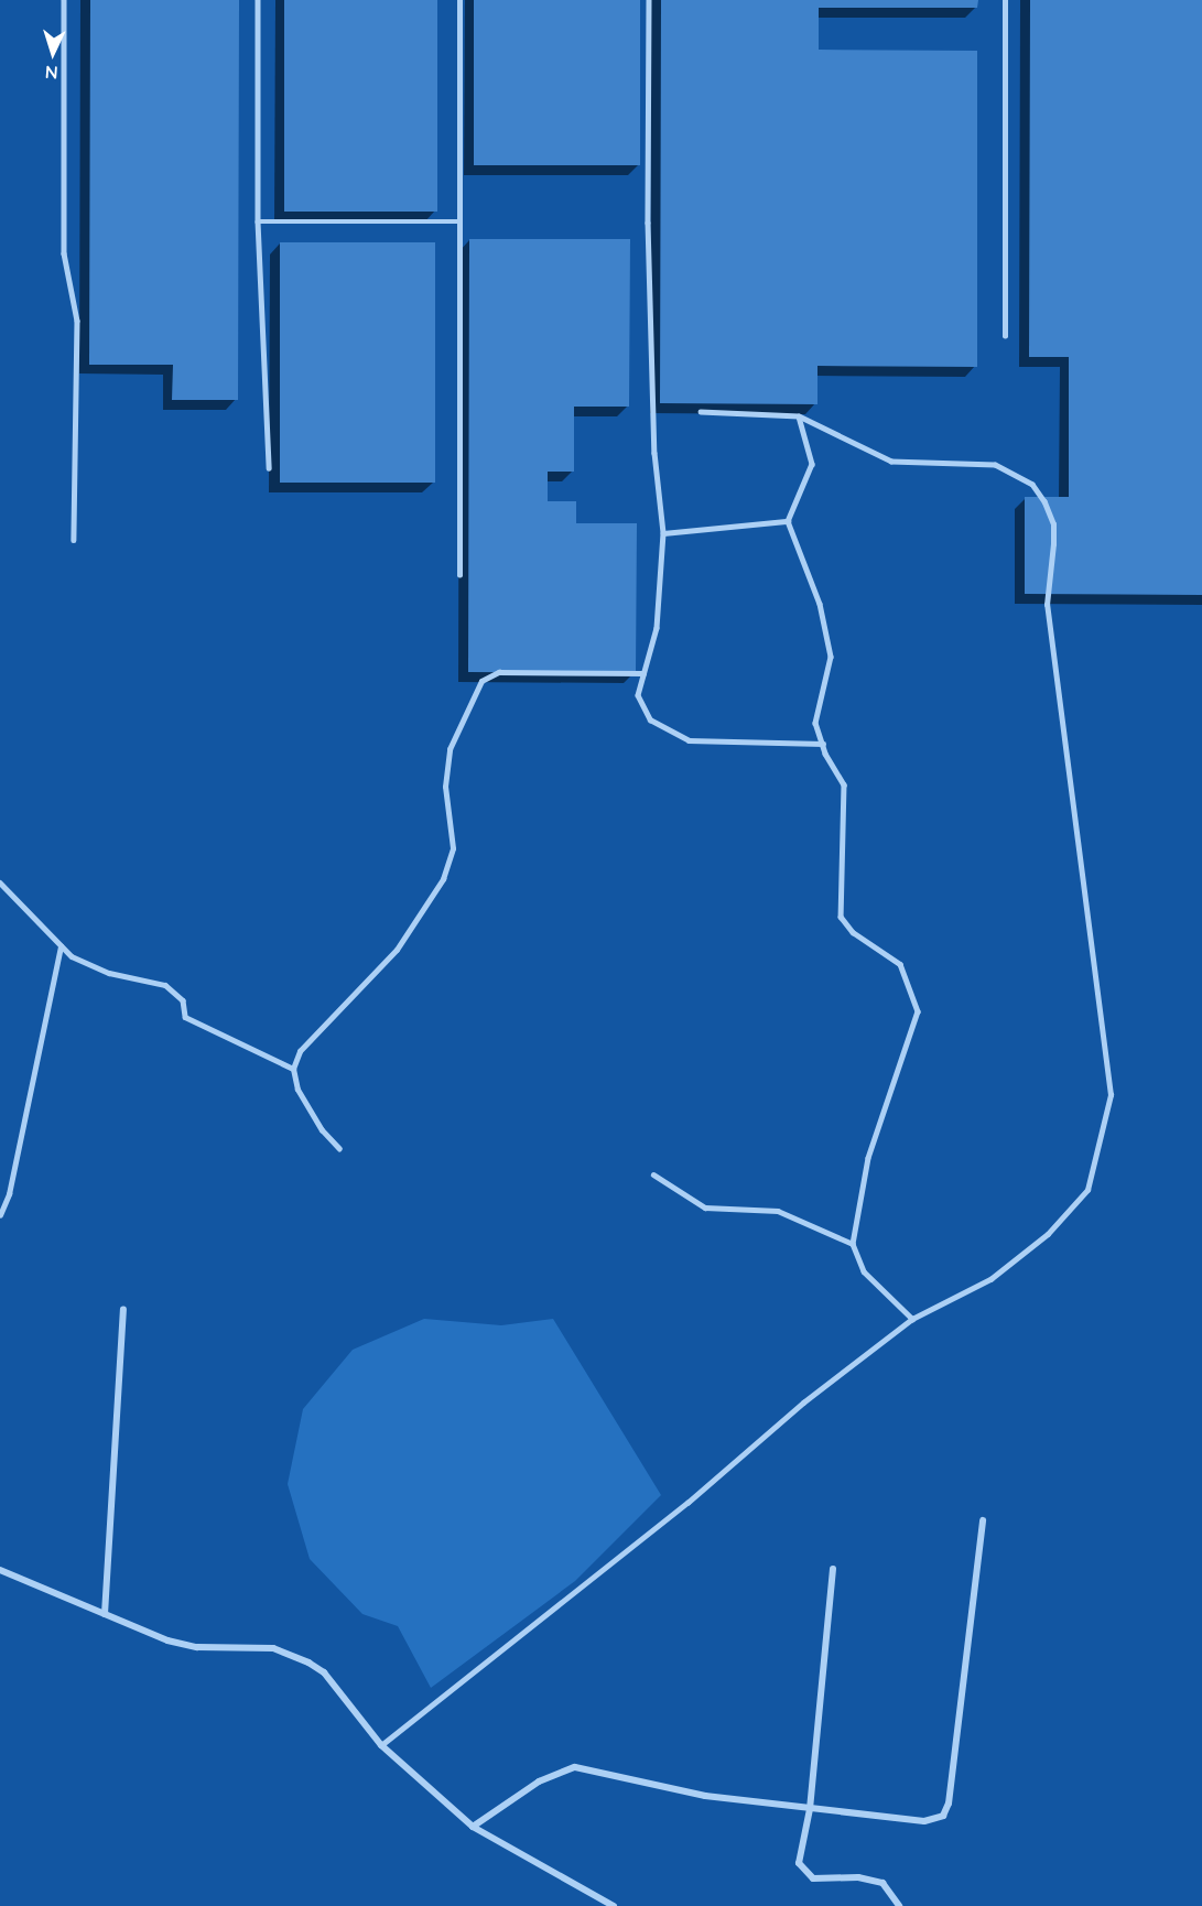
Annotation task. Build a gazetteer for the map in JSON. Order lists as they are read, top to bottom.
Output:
{
  "north": "bottom"
}
